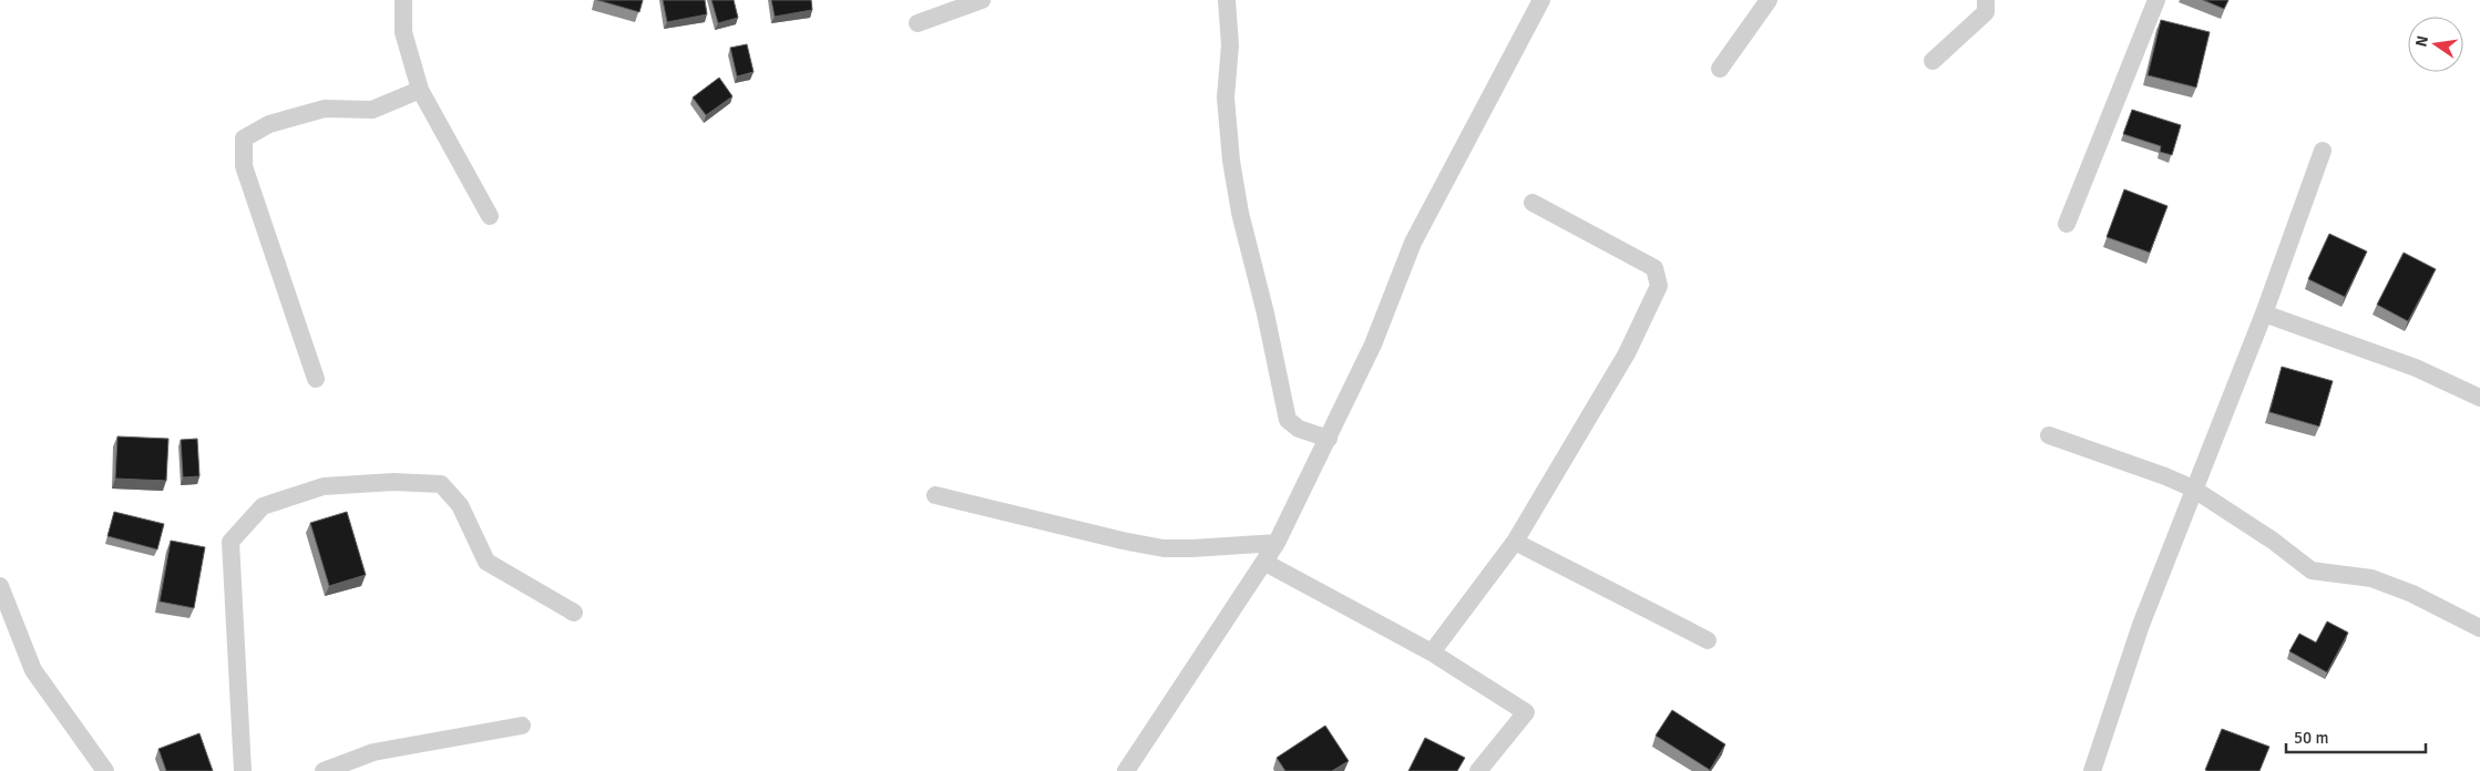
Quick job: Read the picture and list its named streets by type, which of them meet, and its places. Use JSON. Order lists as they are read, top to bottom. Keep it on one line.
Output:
{"scale_bar":"50 m","north":"left"}
